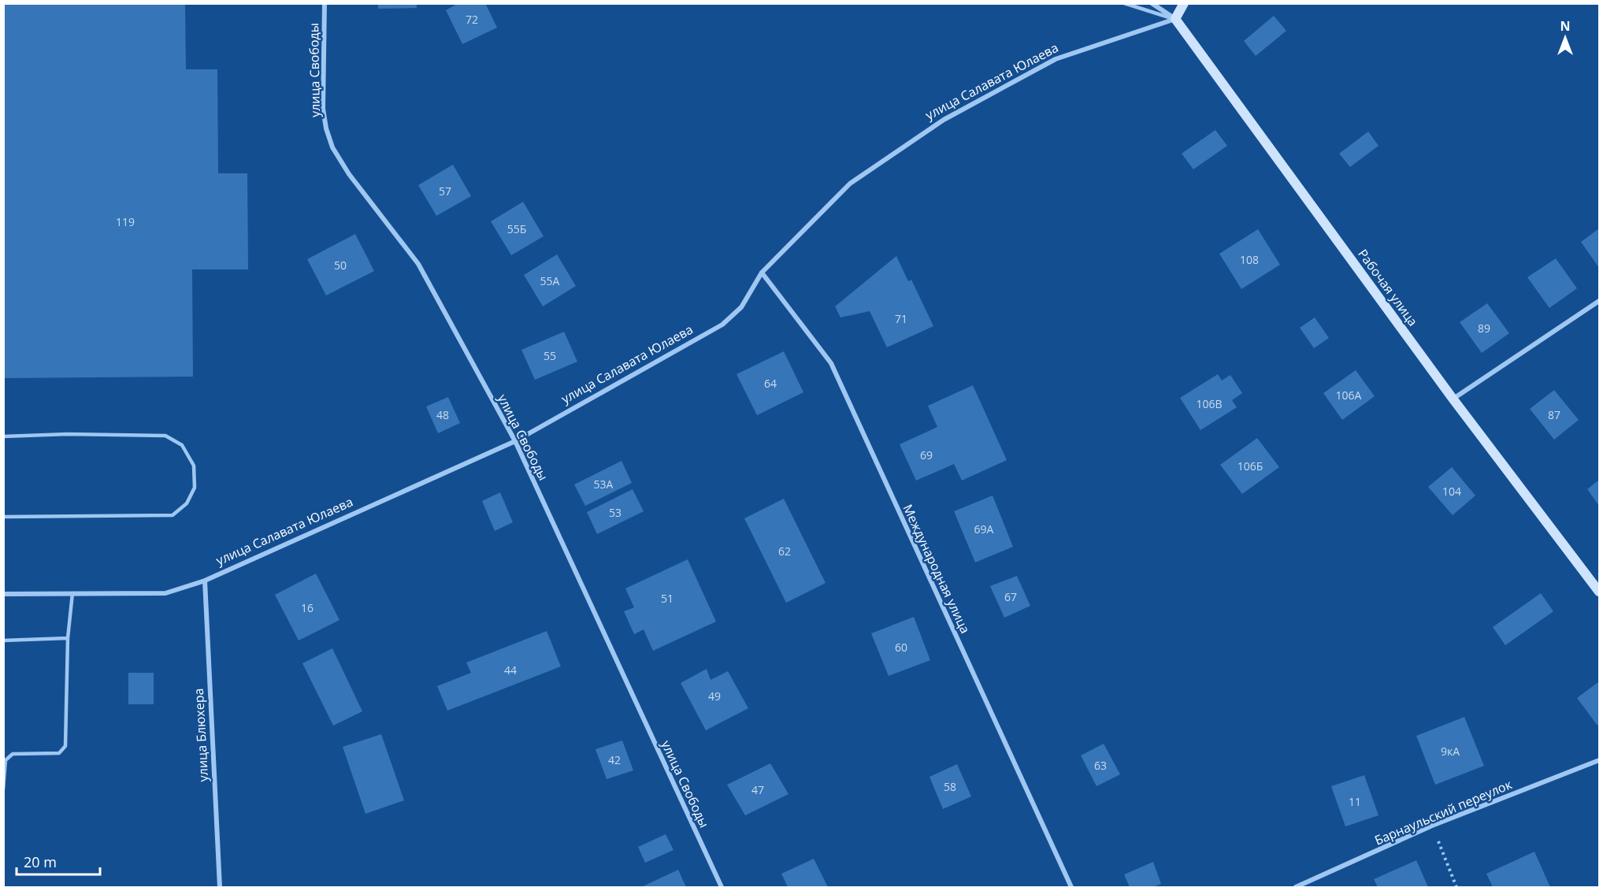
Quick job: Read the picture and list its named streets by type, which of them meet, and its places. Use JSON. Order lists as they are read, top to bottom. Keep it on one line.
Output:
{"streets":{"street":["улица Свободы","улица Салавата Юлаева","Рабочая улица","Международная улица","улица Блюхера","Барнаульский переулок"]},"crossings":[["улица Свободы","улица Салавата Юлаева"],["улица Салавата Юлаева","Рабочая улица"],["улица Салавата Юлаева","Международная улица"],["улица Салавата Юлаева","улица Блюхера"]],"house_numbers":["72","57","119","55Б","108","50","55А","71","89","55","64","106А","106В","48","87","69","106Б","53А","104","53","69А","62","67","51","16","60","44","49","9кА","42","63","58","47","11"],"scale_bar":"20 m","north":"top"}
